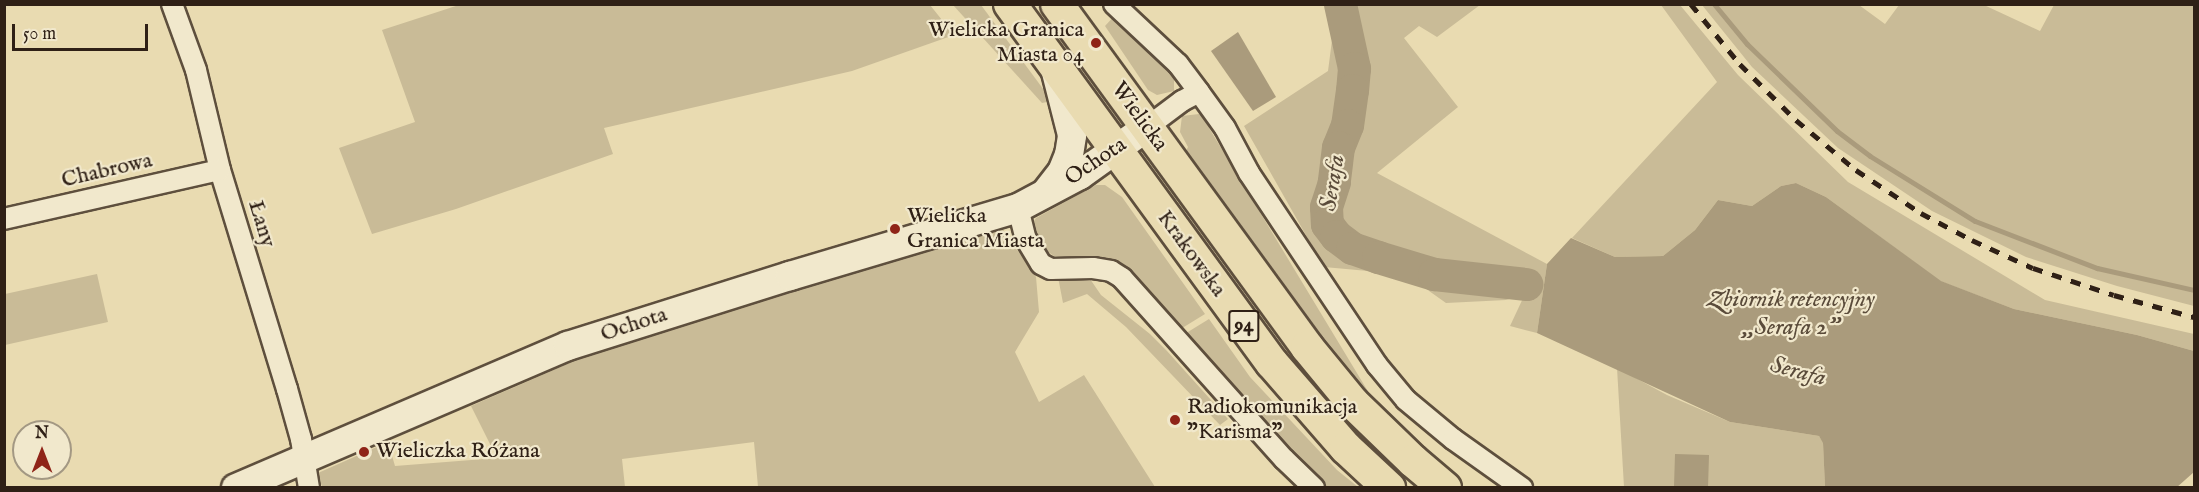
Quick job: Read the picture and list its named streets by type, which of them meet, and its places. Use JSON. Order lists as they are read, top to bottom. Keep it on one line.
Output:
{"streets":{"main road":["Wielicka","Krakowska","94"],"street":["Ochota","Chabrowa","Łany"]},"crossings":[["Wielicka","Ochota"],["Wielicka","Krakowska"],["Ochota","Łany"],["Ochota","Krakowska"],["Ochota","94"],["Chabrowa","Łany"],["Krakowska","94"]],"water":["Serafa","Zbiornik retencyjny ,,Serafa 2\""],"places":["Wielicka Granica Miasta 04","Wielicka Granica Miasta","Radiokomunikacja \"Karisma\"","Wieliczka Różana"],"scale_bar":"50 m","north":"top"}
